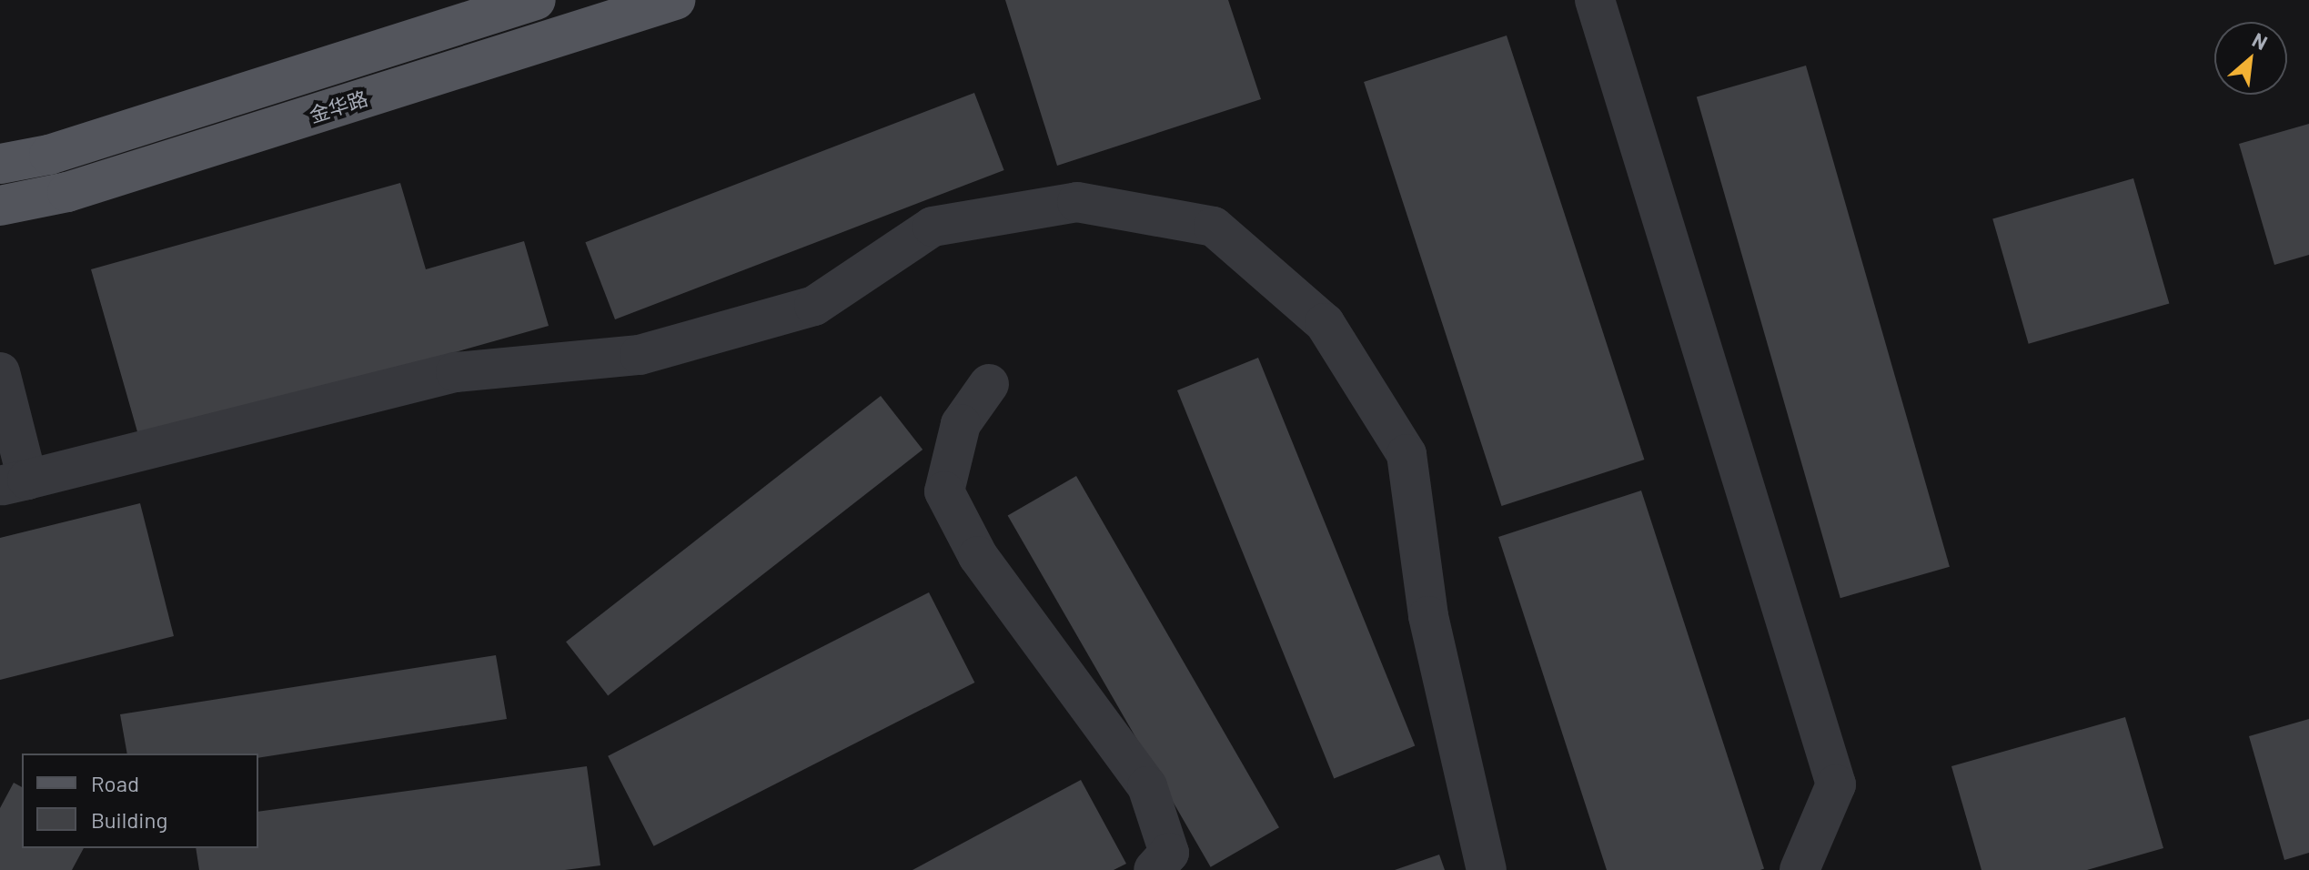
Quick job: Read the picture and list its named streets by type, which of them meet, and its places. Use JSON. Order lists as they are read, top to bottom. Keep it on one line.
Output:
{"streets":{"main road":["金华路"]},"legend":["Road","Building"],"north":"top right"}
